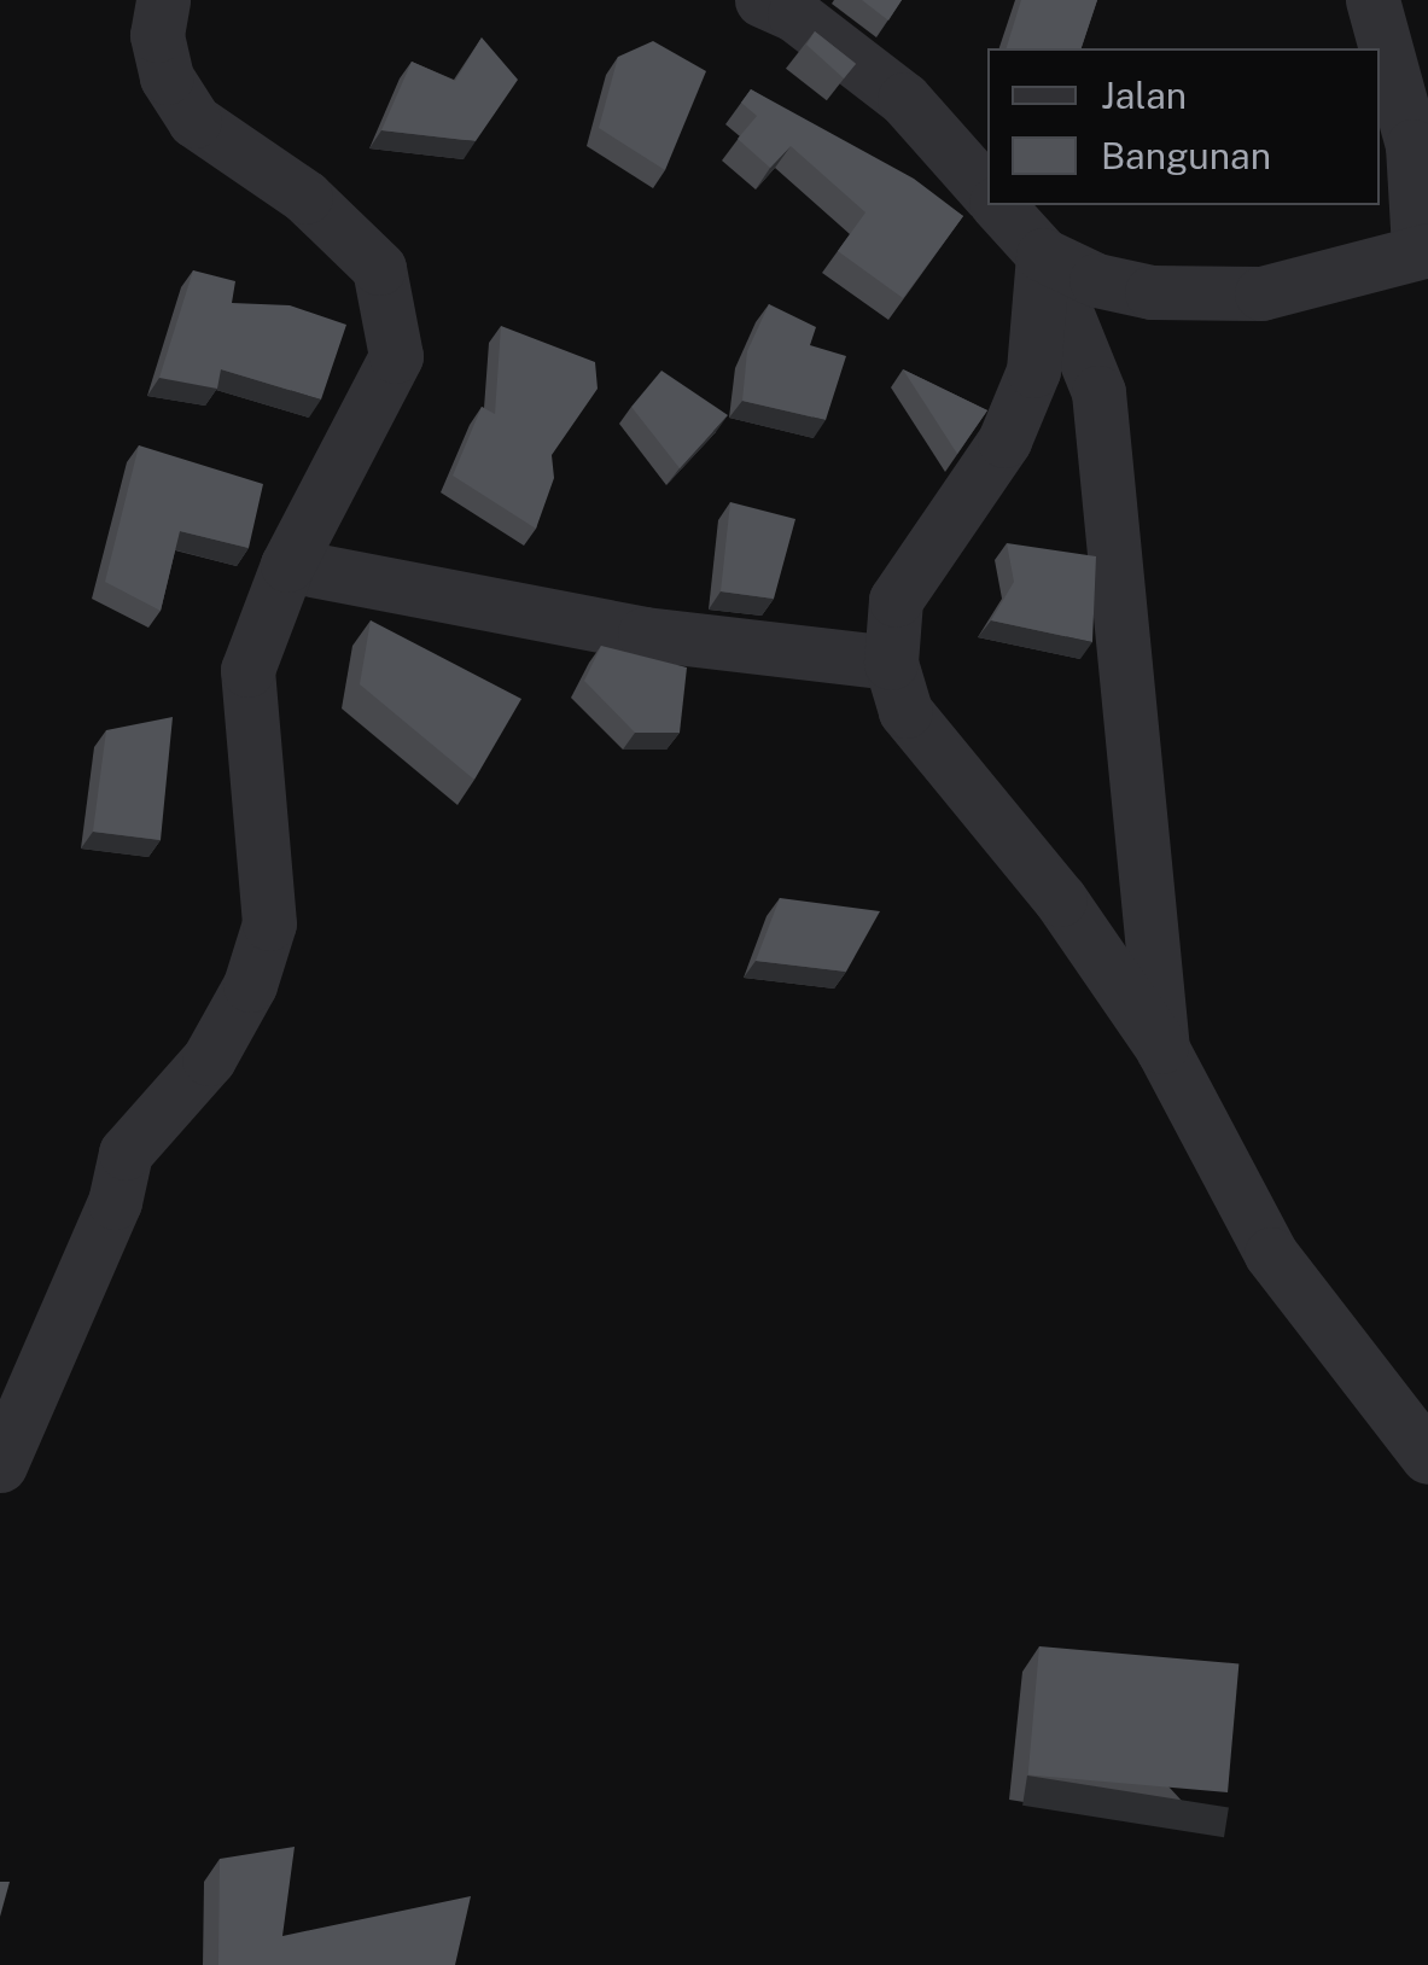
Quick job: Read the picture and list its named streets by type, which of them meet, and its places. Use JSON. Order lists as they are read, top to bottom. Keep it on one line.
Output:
{"legend":["Jalan","Bangunan"]}
